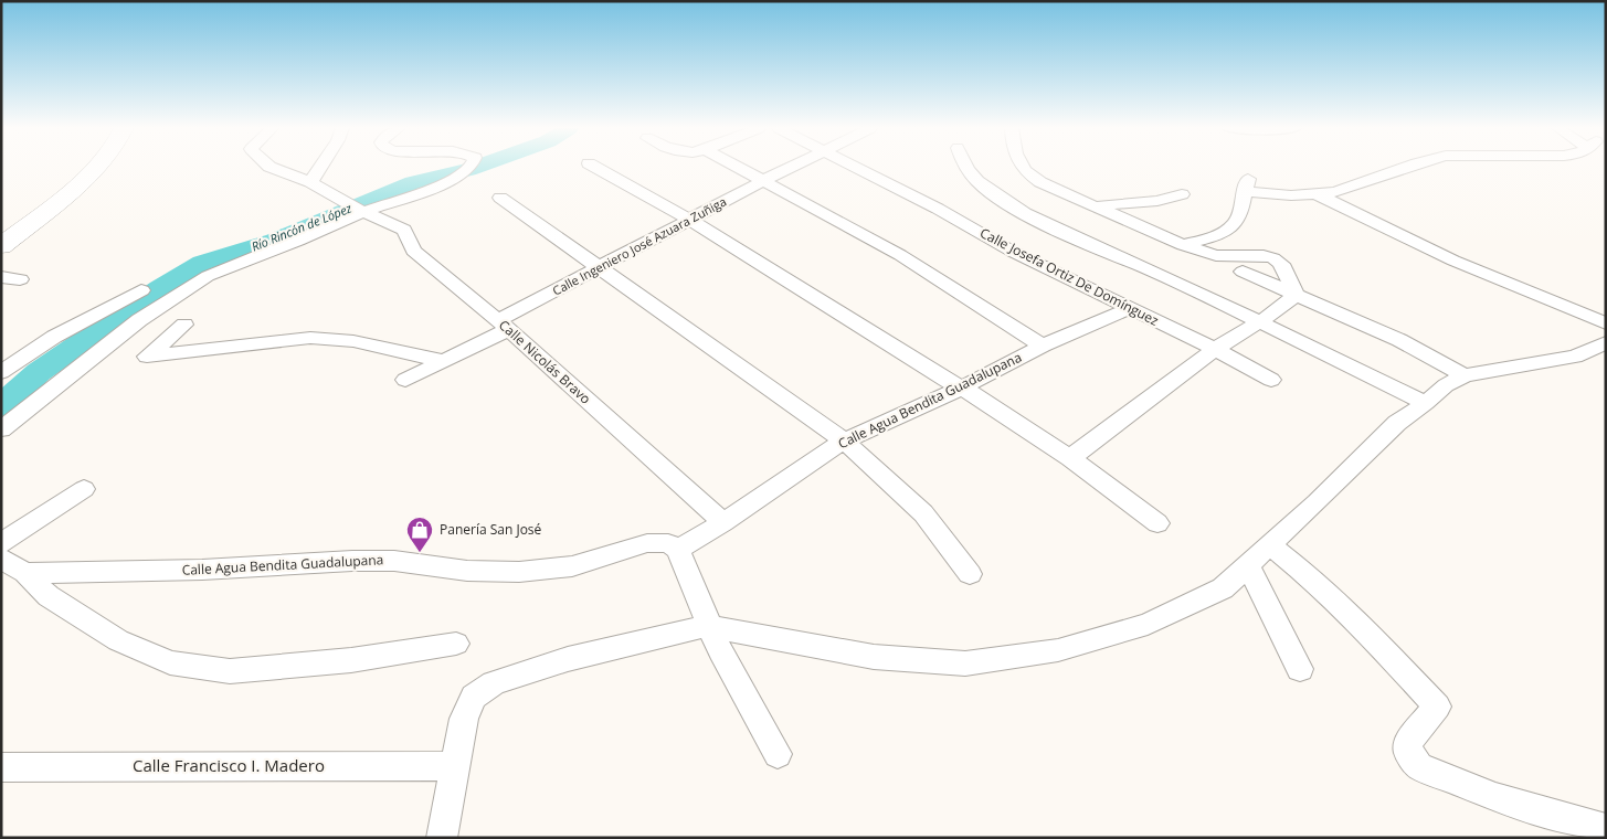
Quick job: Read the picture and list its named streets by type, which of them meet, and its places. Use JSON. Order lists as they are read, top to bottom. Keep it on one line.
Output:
{"streets":{"street":["Calle Ingeniero José Azuara Zuñiga","Calle Josefa Ortiz De Domínguez","Calle Nicolás Bravo","Calle Agua Bendita Guadalupana","Calle Francisco I. Madero"]},"crossings":[["Calle Ingeniero José Azuara Zuñiga","Calle Nicolás Bravo"],["Calle Josefa Ortiz De Domínguez","Calle Agua Bendita Guadalupana"],["Calle Nicolás Bravo","Calle Agua Bendita Guadalupana"]],"water":["Río Rincón de López"],"places":{"shop":["Panería San José"]}}
